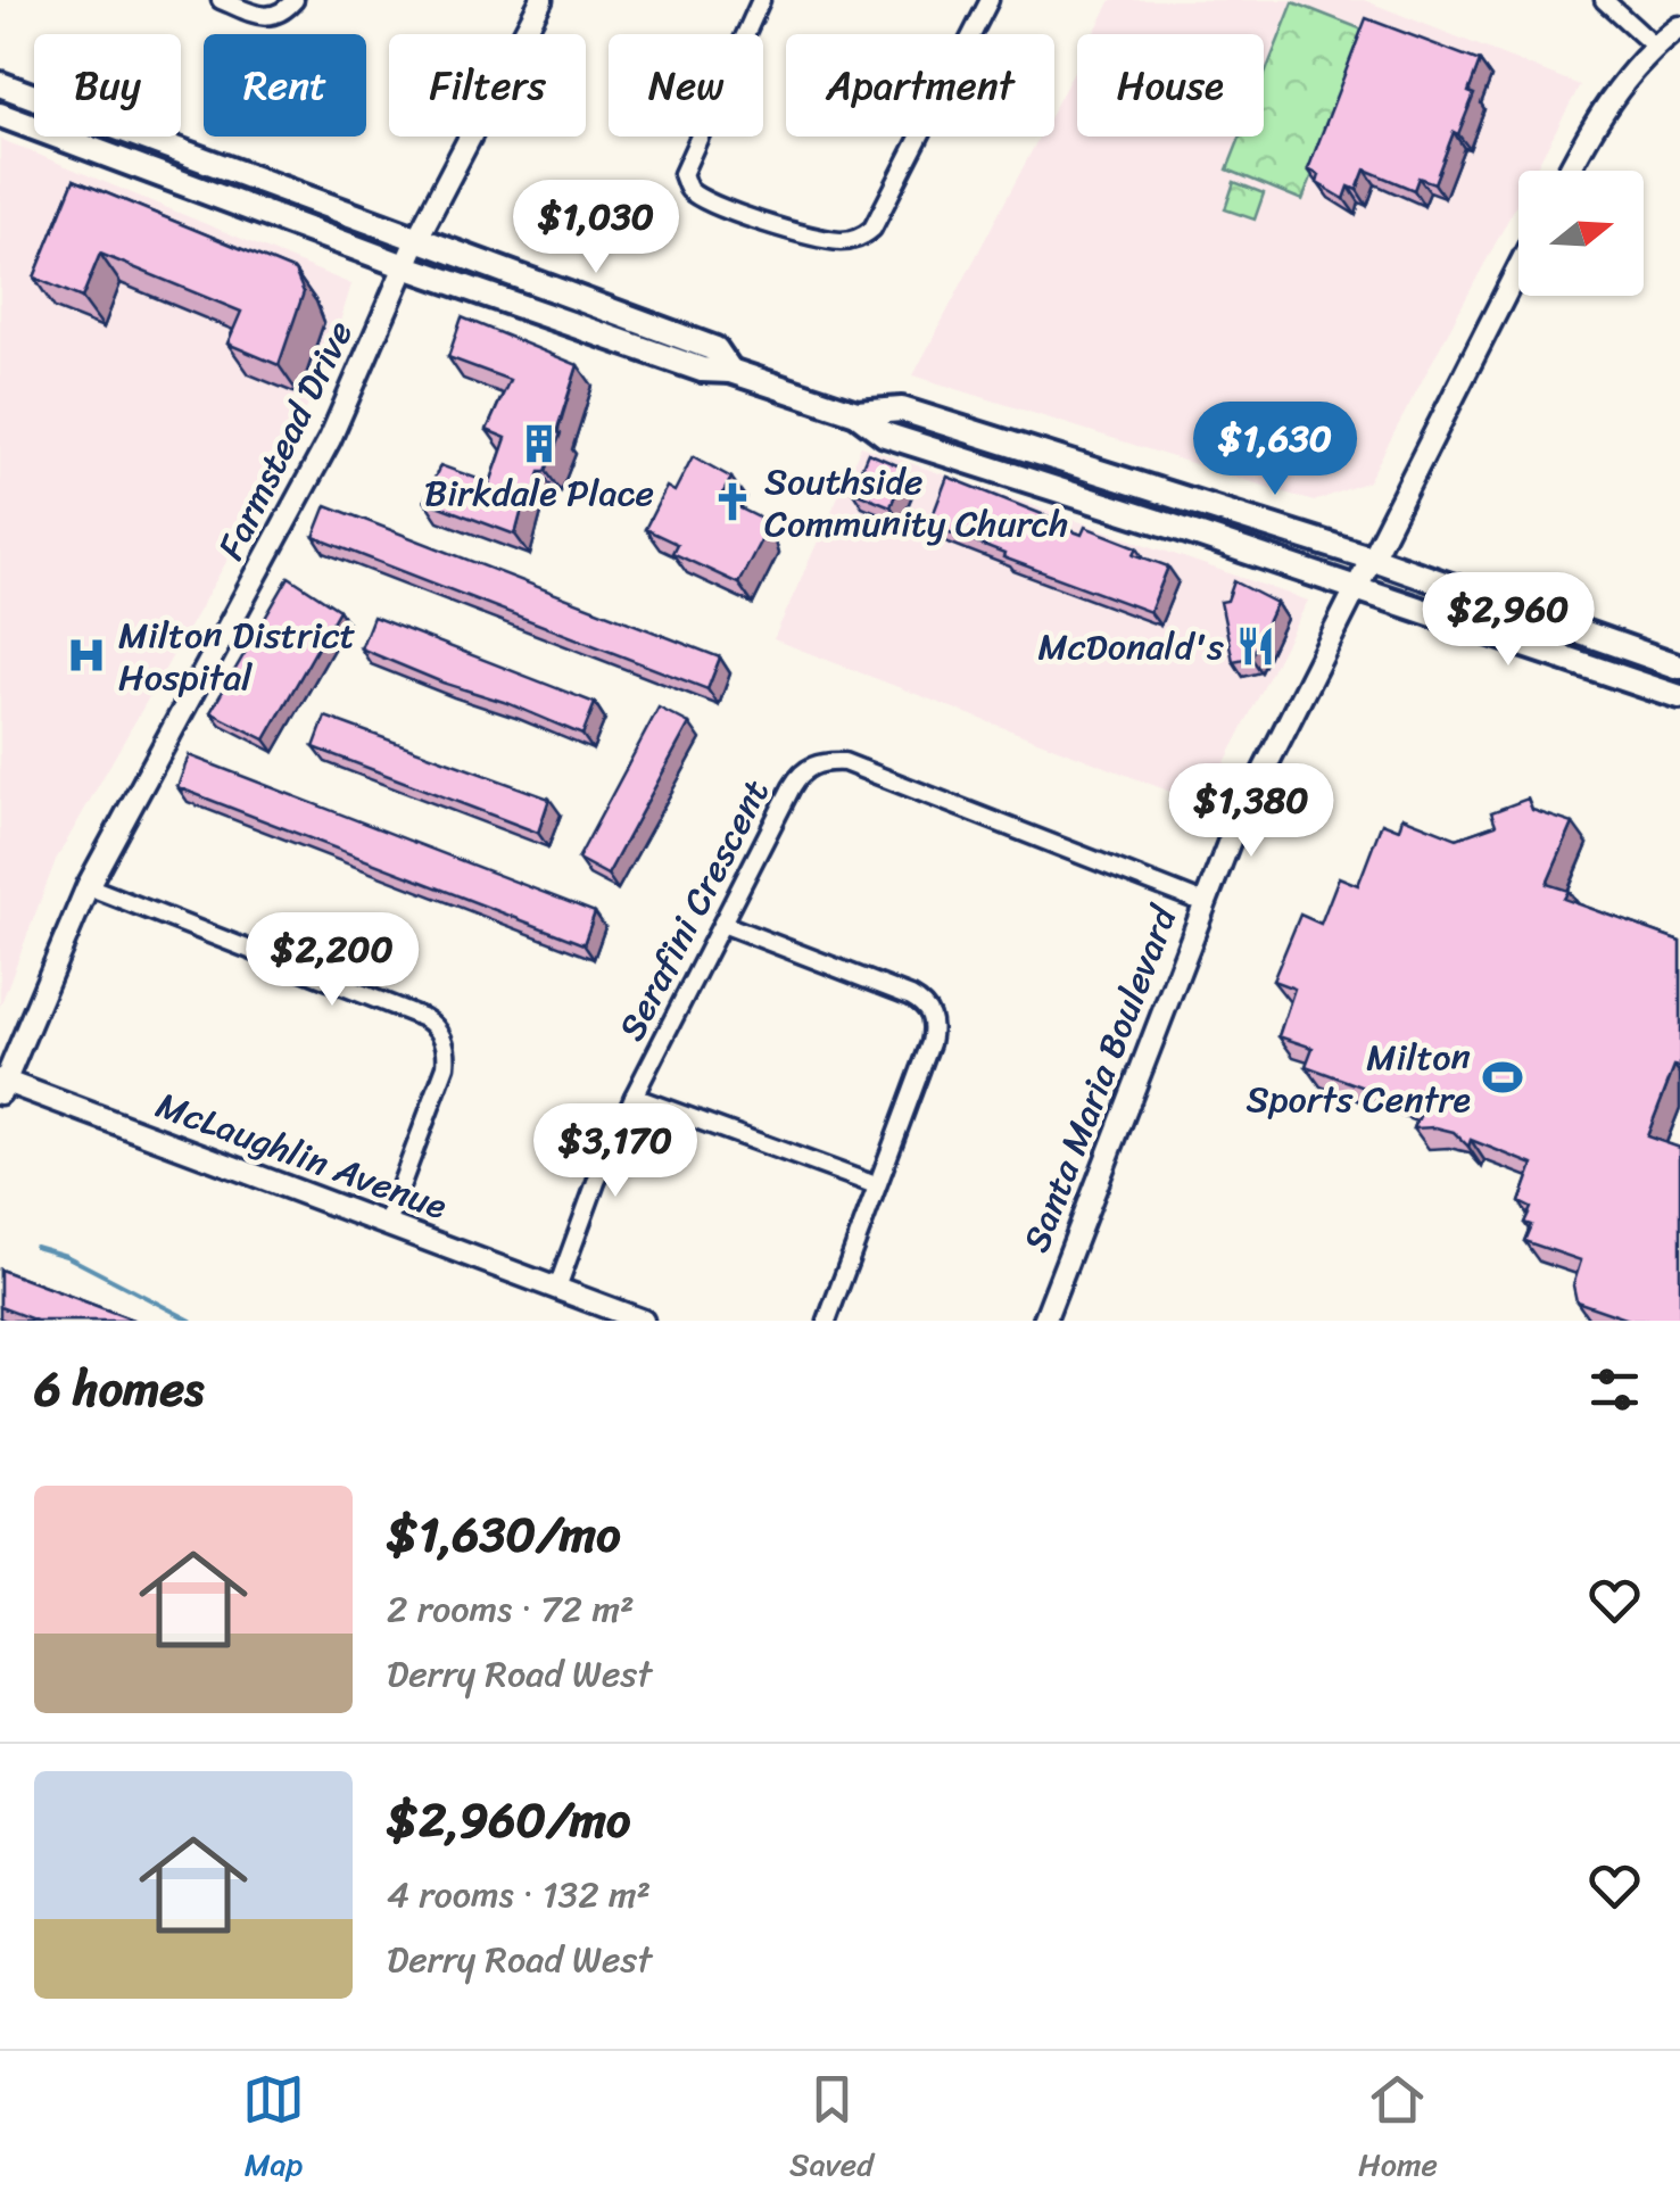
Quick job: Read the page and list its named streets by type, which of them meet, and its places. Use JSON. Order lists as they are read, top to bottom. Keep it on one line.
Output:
{"streets":{"street":["Farmstead Drive","Serafini Crescent","Santa Maria Boulevard","McLaughlin Avenue"]},"crossings":[["Farmstead Drive","McLaughlin Avenue"],["Serafini Crescent","Santa Maria Boulevard"],["Serafini Crescent","McLaughlin Avenue"]],"places":{"building":["Birkdale Place"],"church":["Southside Community Church"],"restaurant":["McDonald's"],"hospital":["Milton District Hospital"],"sports":["Milton Sports Centre"]},"north":"right","page":{"chip":["Buy","Rent","Filters","New","Apartment","House"],"price":["$1,030","$1,630","$2,960","$1,380","$2,200","$3,170"],"heading":"6 homes","list":[{"name":"$1,630/mo","note":"2 rooms · 72 m² · Derry Road West"},{"name":"$2,960/mo","note":"4 rooms · 132 m² · Derry Road West"}],"tabs":["Map","Saved","Home"]}}
